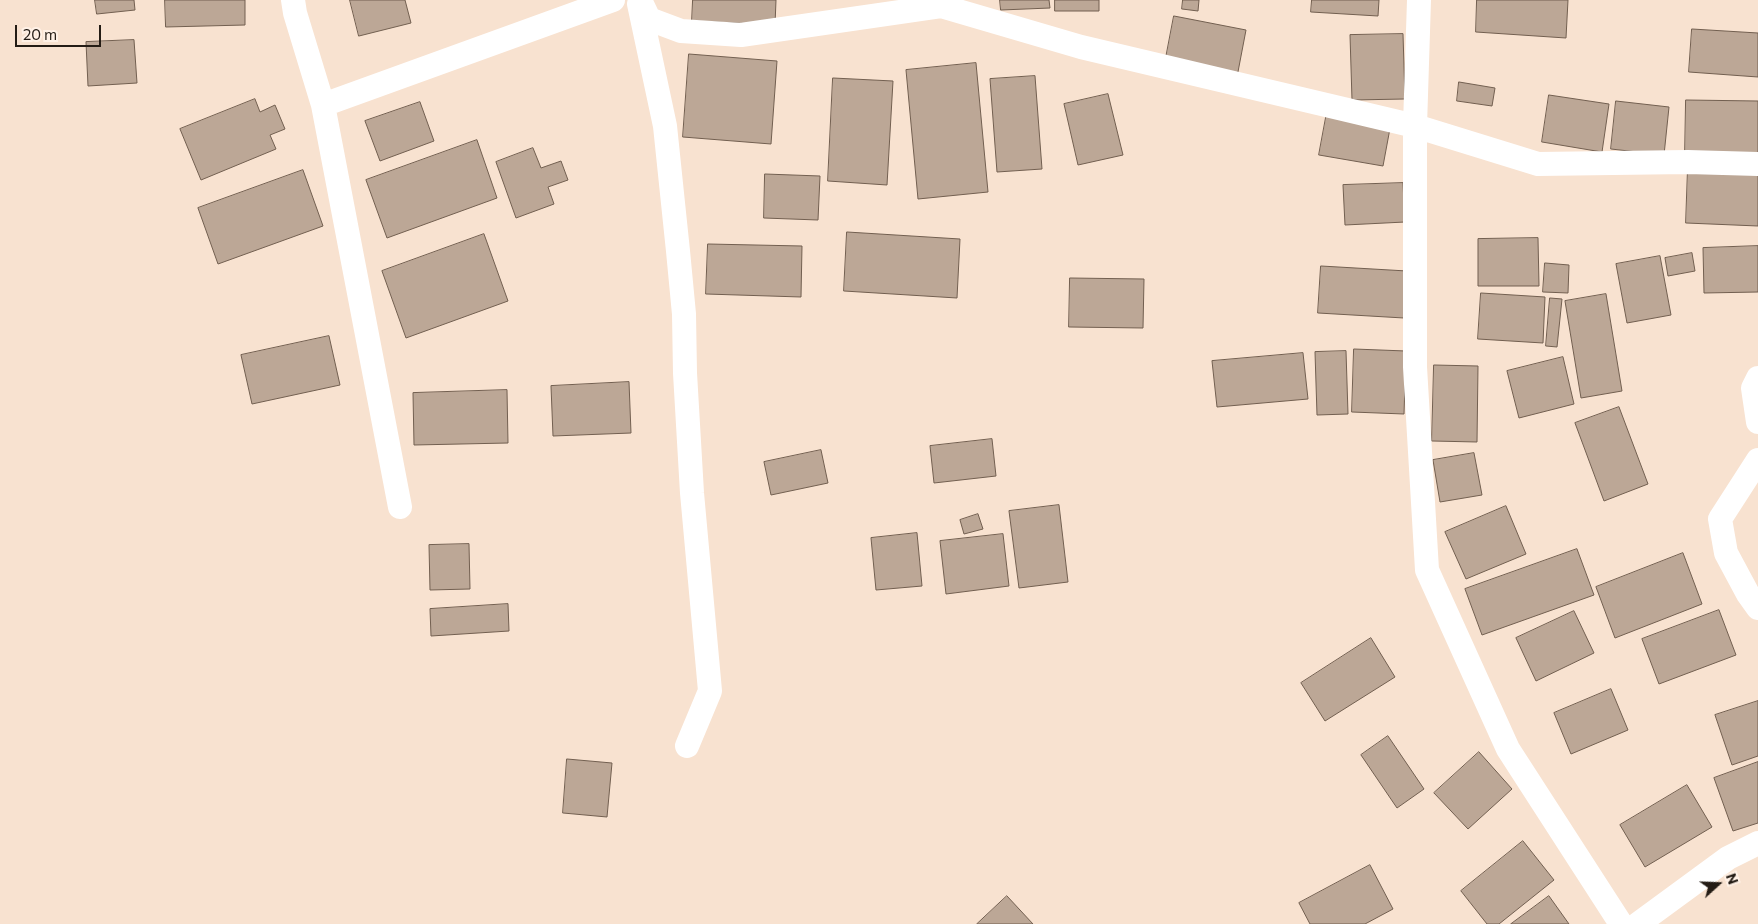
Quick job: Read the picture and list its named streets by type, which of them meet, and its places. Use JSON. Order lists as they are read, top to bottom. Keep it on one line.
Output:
{"scale_bar":"20 m","north":"right"}
